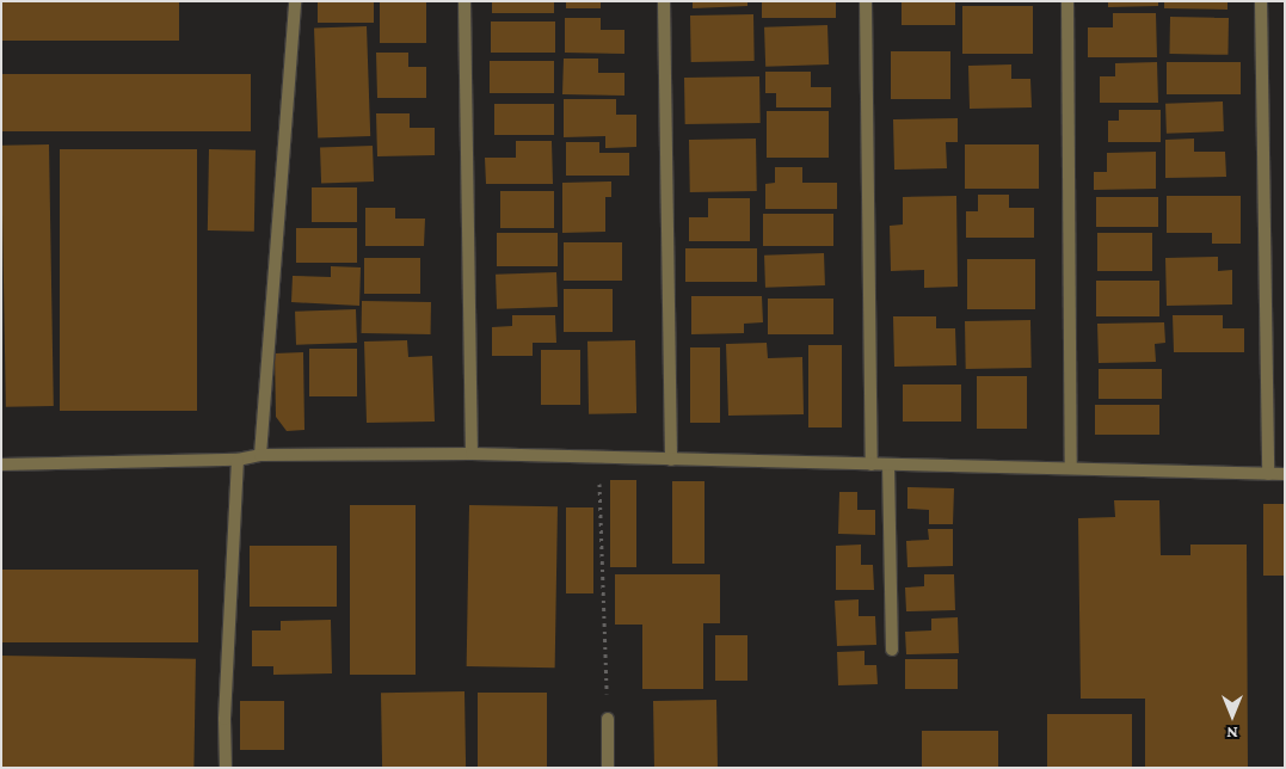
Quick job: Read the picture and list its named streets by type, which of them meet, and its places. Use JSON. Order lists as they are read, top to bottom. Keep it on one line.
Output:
{"north":"bottom"}
